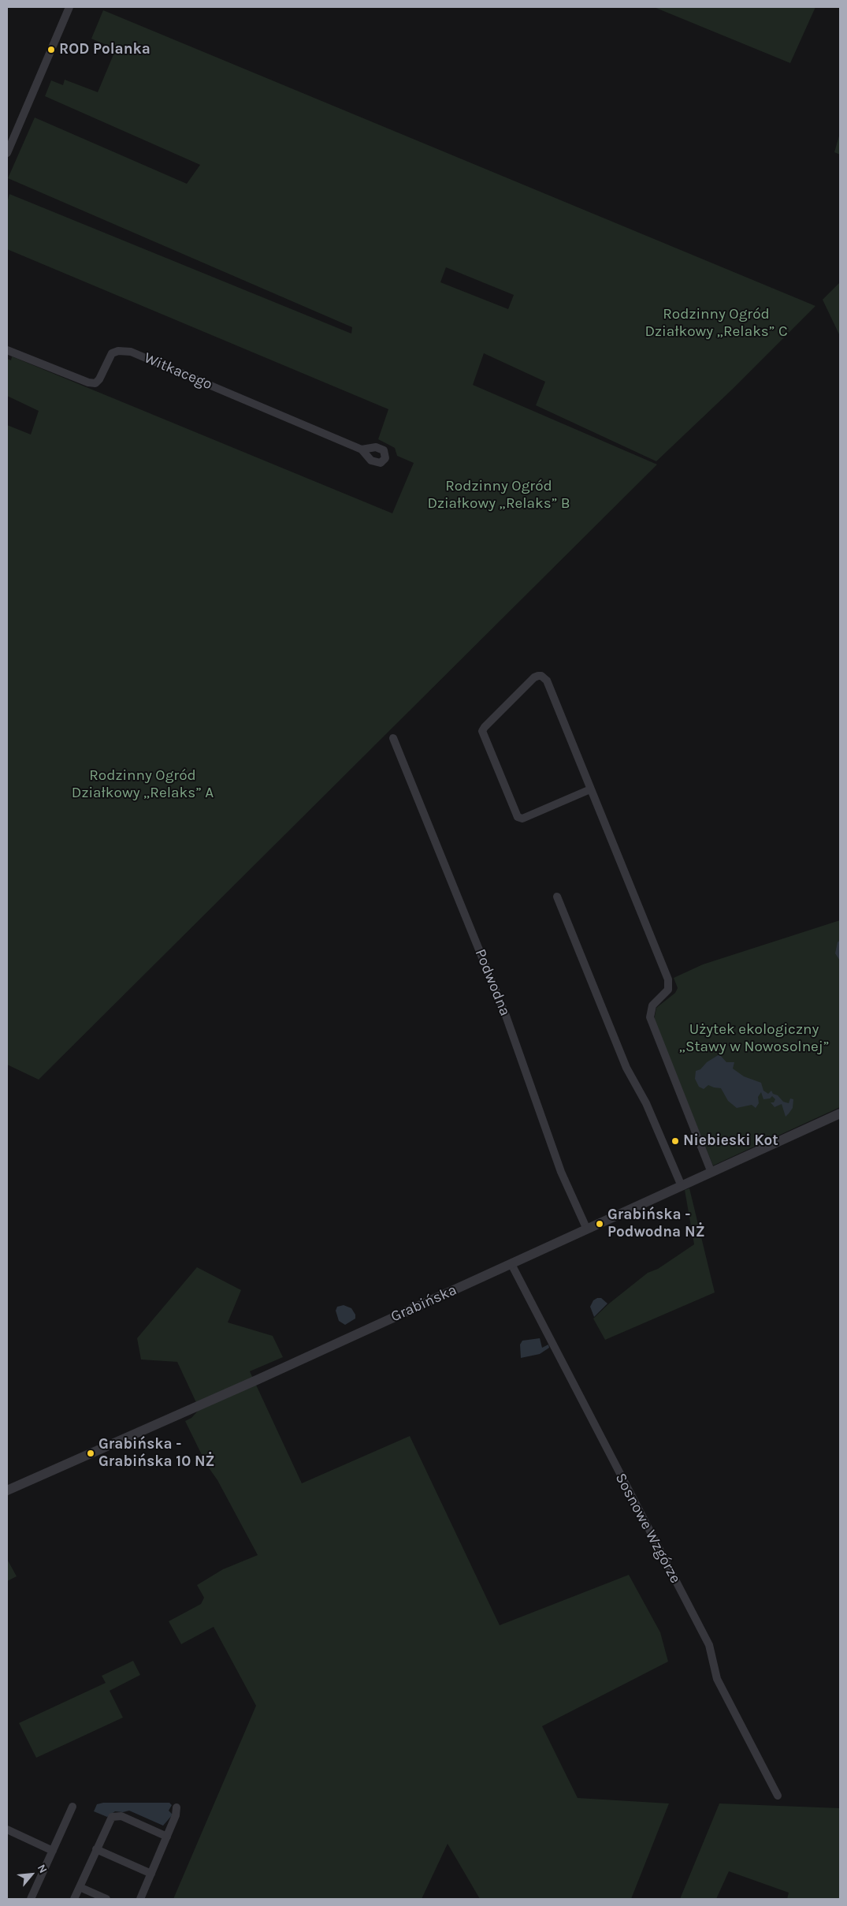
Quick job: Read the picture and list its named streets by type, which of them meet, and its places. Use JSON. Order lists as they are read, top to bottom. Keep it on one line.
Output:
{"streets":{"street":["Witkacego","Podwodna","Grabińska","Sosnowe Wzgórze"]},"crossings":[["Podwodna","Grabińska"],["Grabińska","Sosnowe Wzgórze"]],"parks":["Rodzinny Ogród Działkowy „Relaks” C","Rodzinny Ogród Działkowy „Relaks” B","Rodzinny Ogród Działkowy „Relaks” A","Użytek ekologiczny „Stawy w Nowosolnej”"],"places":["ROD Polanka","Niebieski Kot","Grabińska - Podwodna NŻ","Grabińska - Grabińska 10 NŻ"],"north":"top right"}
